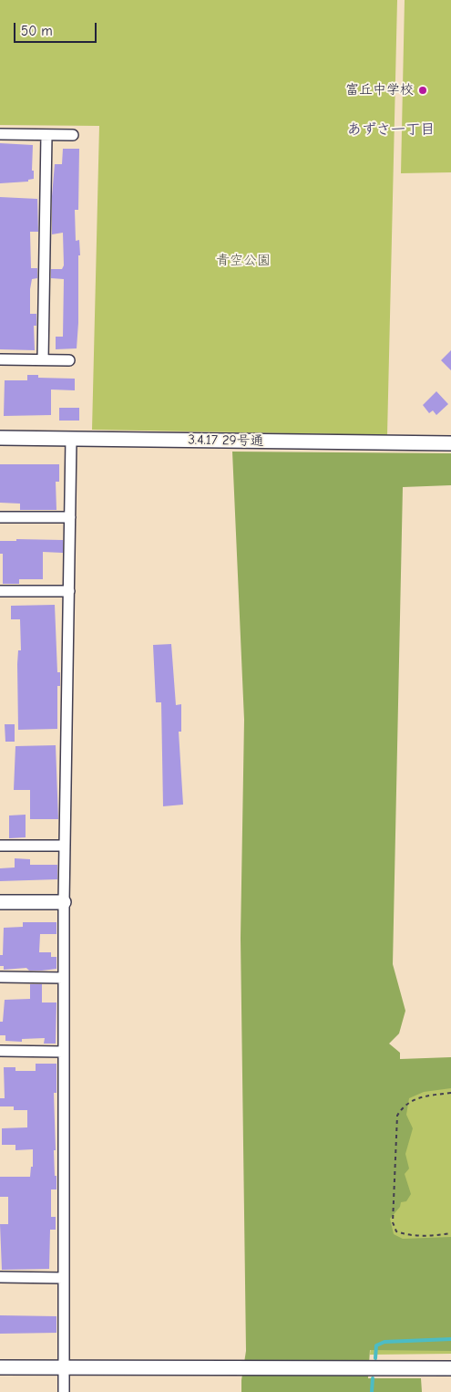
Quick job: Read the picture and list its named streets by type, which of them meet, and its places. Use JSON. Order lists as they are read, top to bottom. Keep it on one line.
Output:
{"streets":{"street":["3.4.17 29号通"]},"districts":["あずさ一丁目"],"parks":["青空公園"],"places":["富丘中学校"],"scale_bar":"50 m"}
